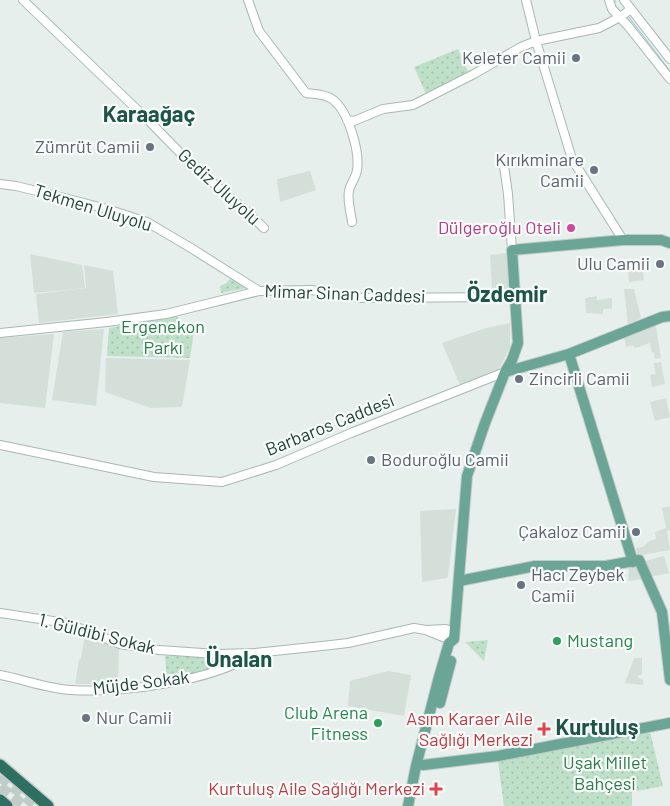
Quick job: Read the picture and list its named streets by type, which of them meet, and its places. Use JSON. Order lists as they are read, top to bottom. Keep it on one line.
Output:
{"streets":{"main road":["Barbaros Caddesi"],"street":["Gediz Uluyolu","Tekmen Uluyolu","Mimar Sinan Caddesi","1. Güldibi Sokak","Müjde Sokak"]},"crossings":[["Tekmen Uluyolu","Mimar Sinan Caddesi"],["1. Güldibi Sokak","Müjde Sokak"]],"districts":["Karaağaç","Özdemir","Ünalan","Kurtuluş"],"parks":["Ergenekon Parkı","Uşak Millet Bahçesi"],"places":{"other":["Keleter Camii","Zümrüt Camii","Kırıkminare Camii","Dülgeroğlu Oteli","Ulu Camii","Zincirli Camii","Boduroğlu Camii","Çakaloz Camii","Hacı Zeybek Camii","Mustang","Nur Camii","Club Arena Fitness"],"health":["Asım Karaer Aile Sağlığı Merkezi","Kurtuluş Aile Sağlığı Merkezi"]}}
